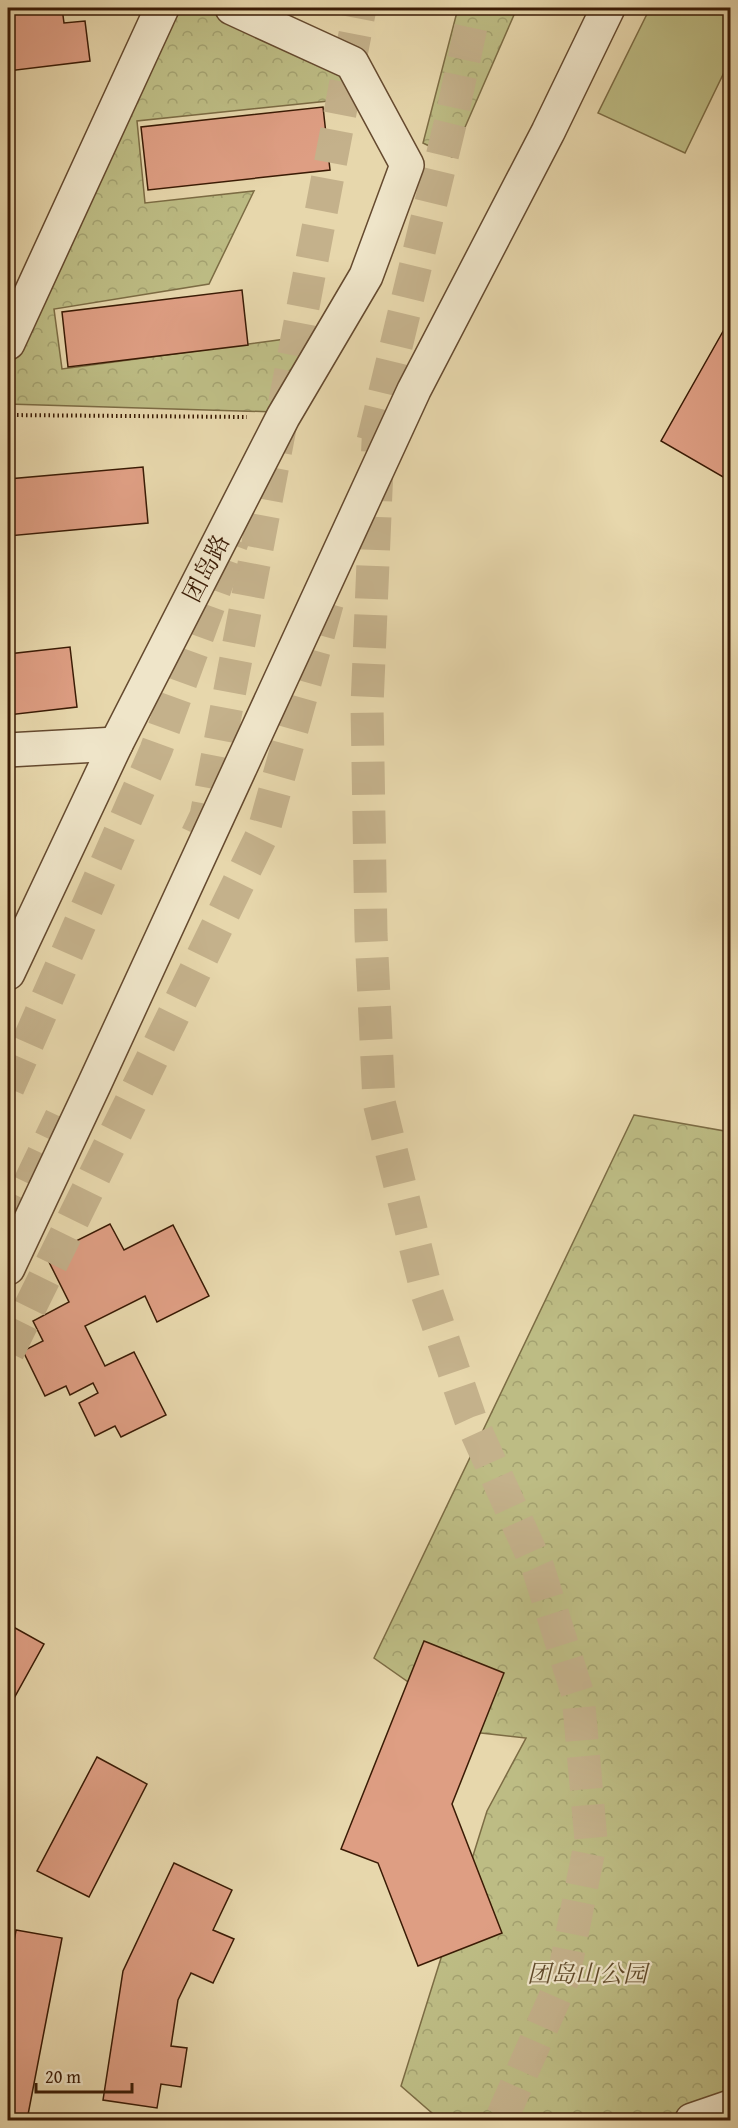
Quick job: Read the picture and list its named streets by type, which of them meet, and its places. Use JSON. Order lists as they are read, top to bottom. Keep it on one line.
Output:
{"streets":{"street":["团岛路"]},"parks":["团岛山公园"],"scale_bar":"20 m"}
